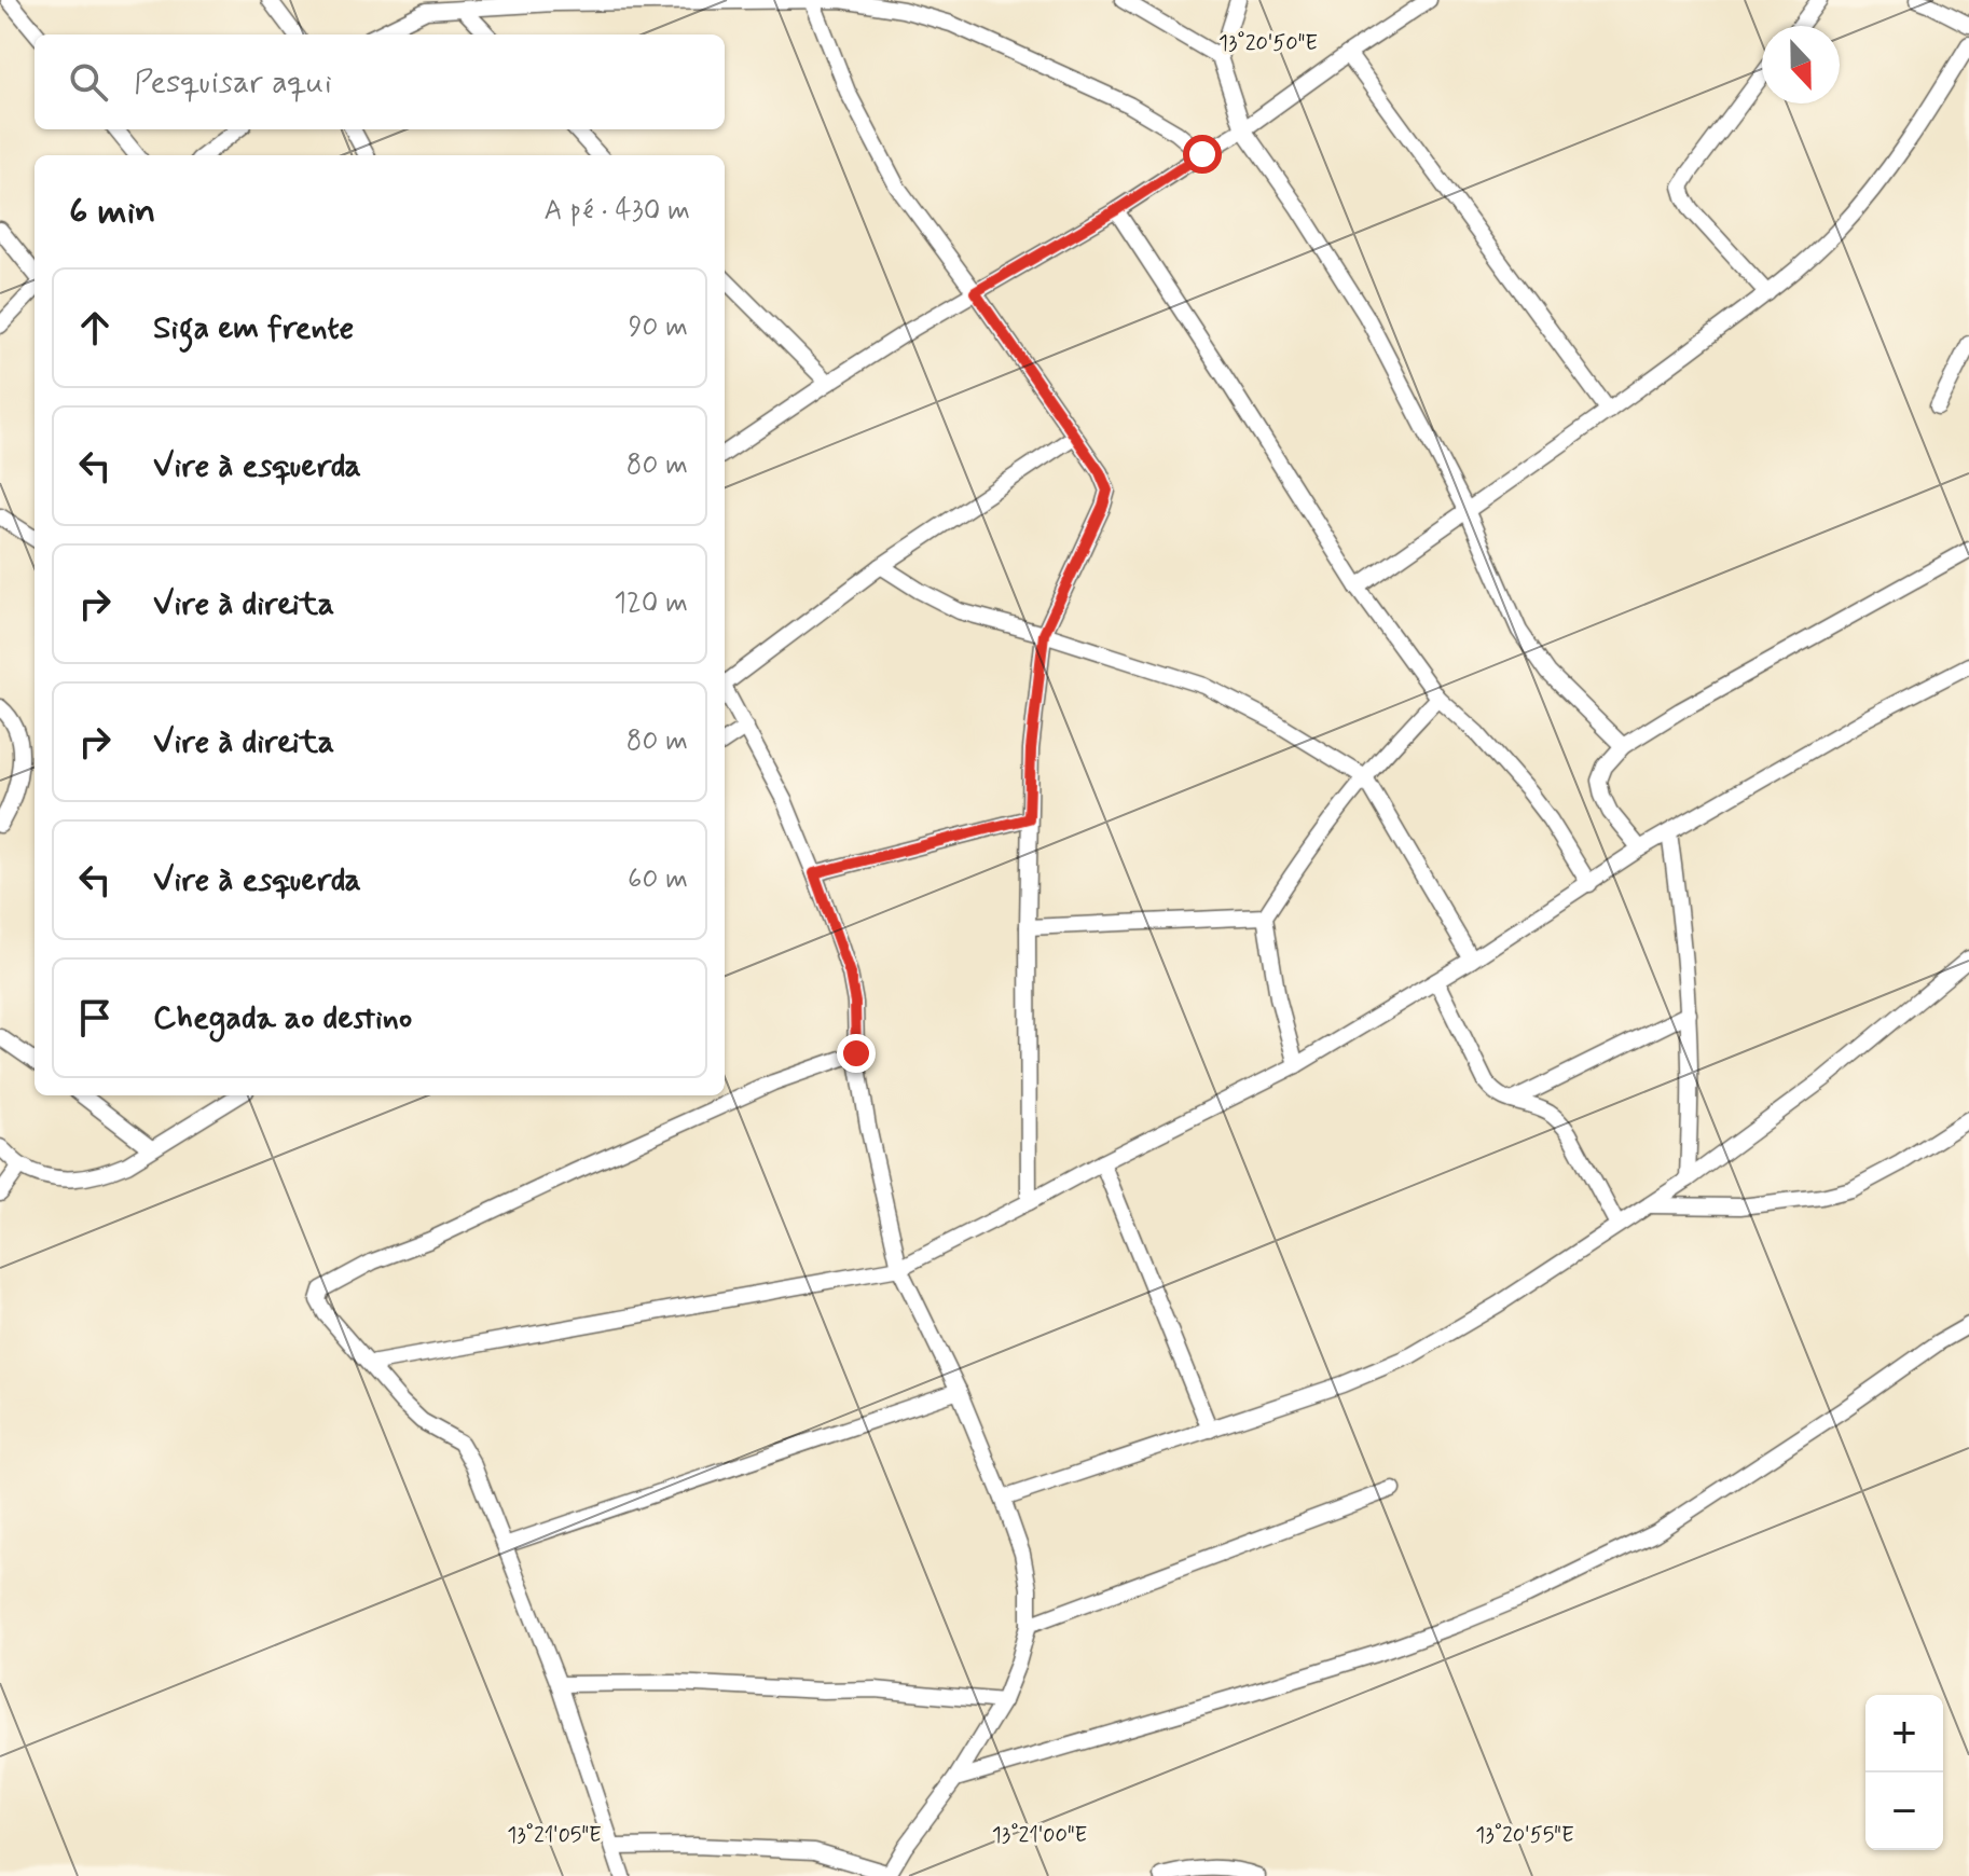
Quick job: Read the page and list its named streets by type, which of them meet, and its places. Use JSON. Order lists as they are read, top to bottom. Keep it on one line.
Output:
{"north":"bottom","page":{"search":"Pesquisar aqui","heading":["6 min","A pé · 430 m"],"list":[["Siga em frente","90 m"],["Vire à esquerda","80 m"],["Vire à direita","120 m"],["Vire à direita","80 m"],["Vire à esquerda","60 m"],"Chegada ao destino"],"map_buttons":["+","−"]},"coordinates":["13°20'50\"E","13°21'05\"E","13°21'00\"E","13°20'55\"E"]}
